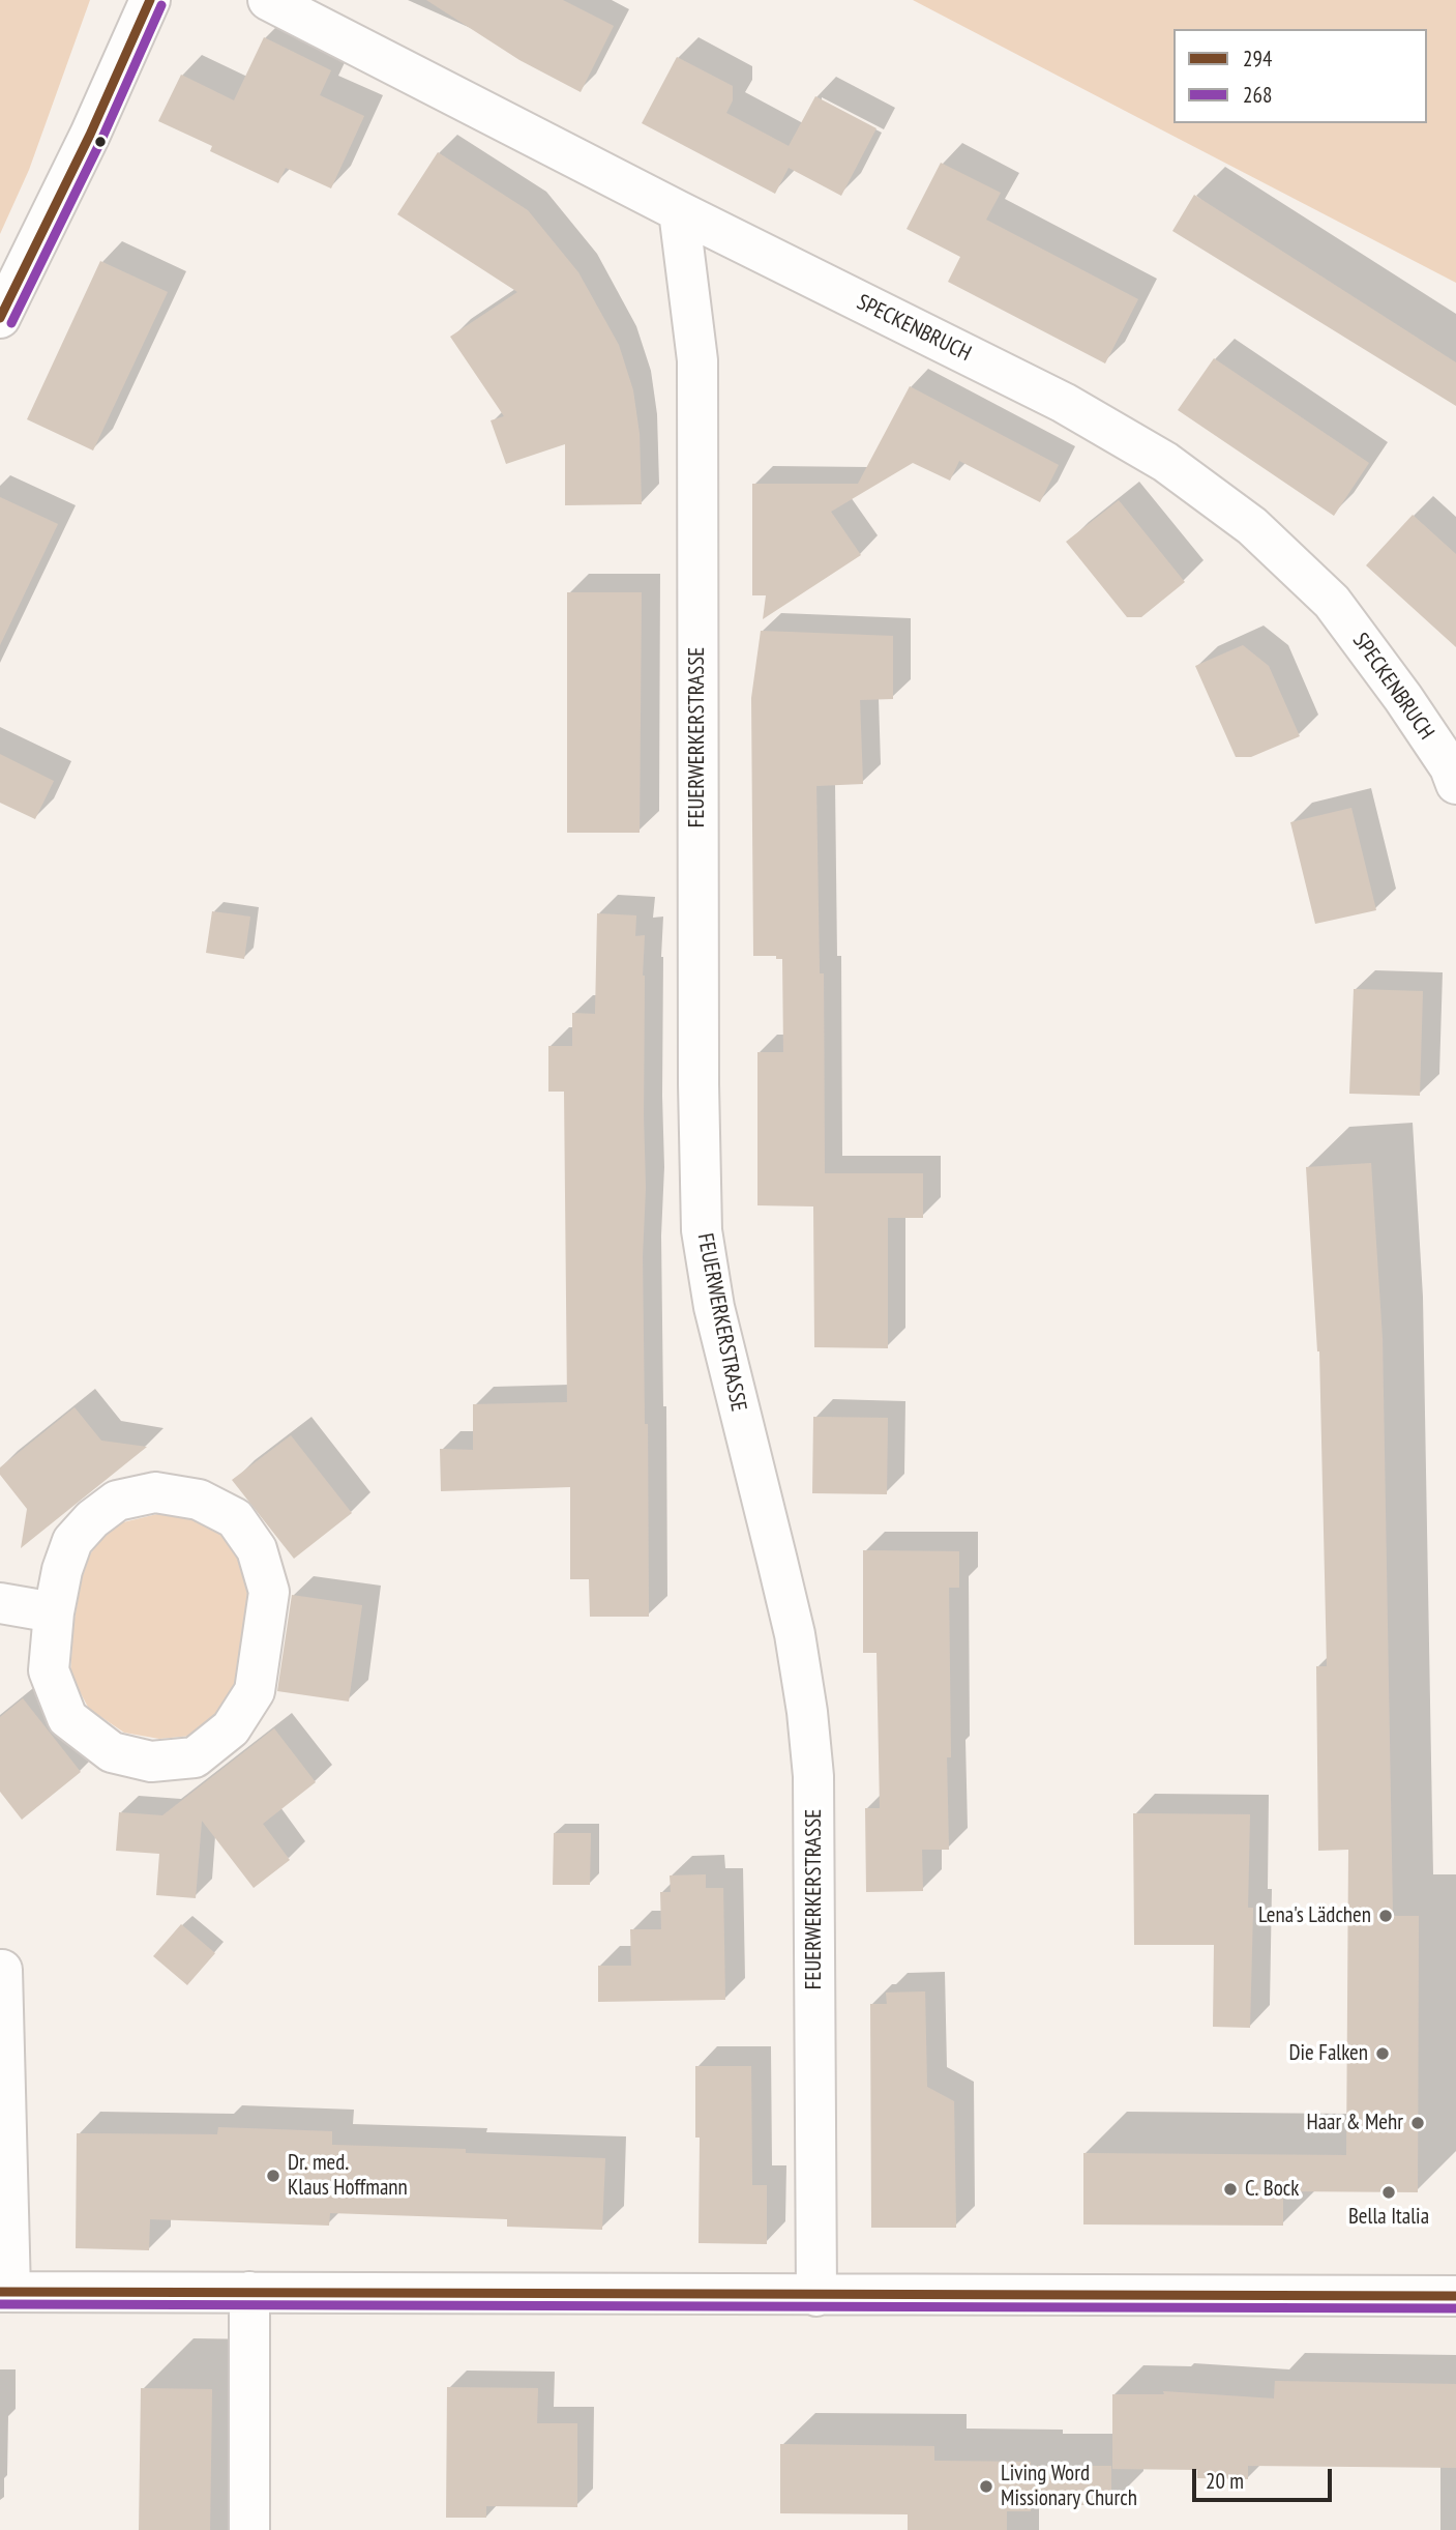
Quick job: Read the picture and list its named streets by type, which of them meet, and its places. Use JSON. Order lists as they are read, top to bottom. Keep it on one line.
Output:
{"streets":{"street":["SPECKENBRUCH","FEUERWERKERSTRASSE"]},"crossings":[["SPECKENBRUCH","FEUERWERKERSTRASSE"]],"places":["Lena's Lädchen","Die Falken","Haar & Mehr","Dr. med. Klaus Hoffmann","C. Bock","Bella Italia","Living Word Missionary Church"],"lines":["transit line 294","transit line 268"],"legend":["294","268"],"scale_bar":"20 m"}
